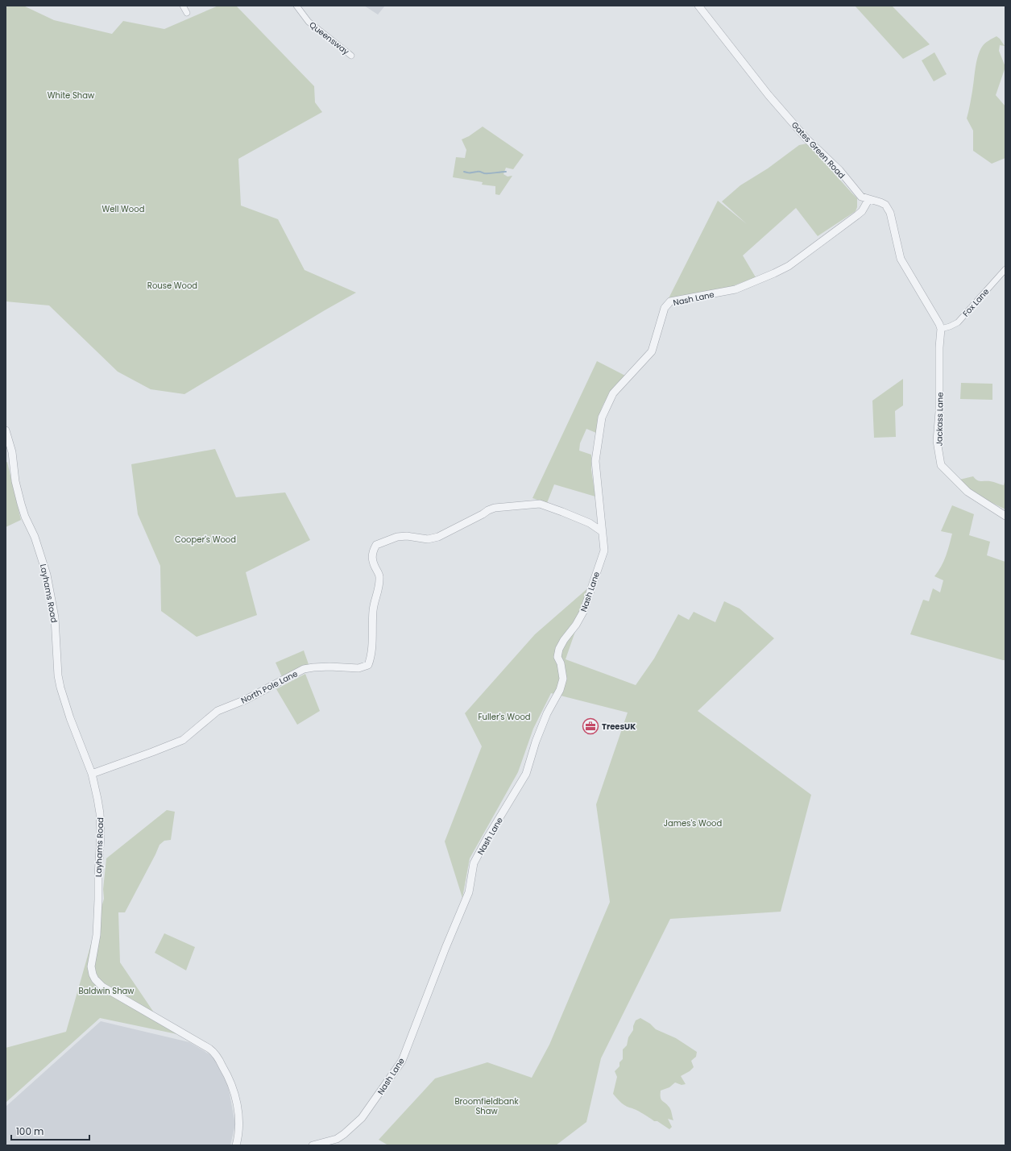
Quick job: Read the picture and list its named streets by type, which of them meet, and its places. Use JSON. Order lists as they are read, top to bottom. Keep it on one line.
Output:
{"streets":{"street":["Queensway","Gates Green Road","Nash Lane","Fox Lane","Jackass Lane","Layhams Road","North Pole Lane"]},"crossings":[["Gates Green Road","Nash Lane"],["Gates Green Road","Fox Lane"],["Gates Green Road","Jackass Lane"],["Nash Lane","North Pole Lane"],["Fox Lane","Jackass Lane"],["Layhams Road","North Pole Lane"]],"parks":["White Shaw","Well Wood","Rouse Wood","Cooper's Wood","Fuller's Wood","James's Wood","Baldwin Shaw","Broomfieldbank Shaw"],"places":{"office":["TreesUK"]},"scale_bar":"100 m"}
